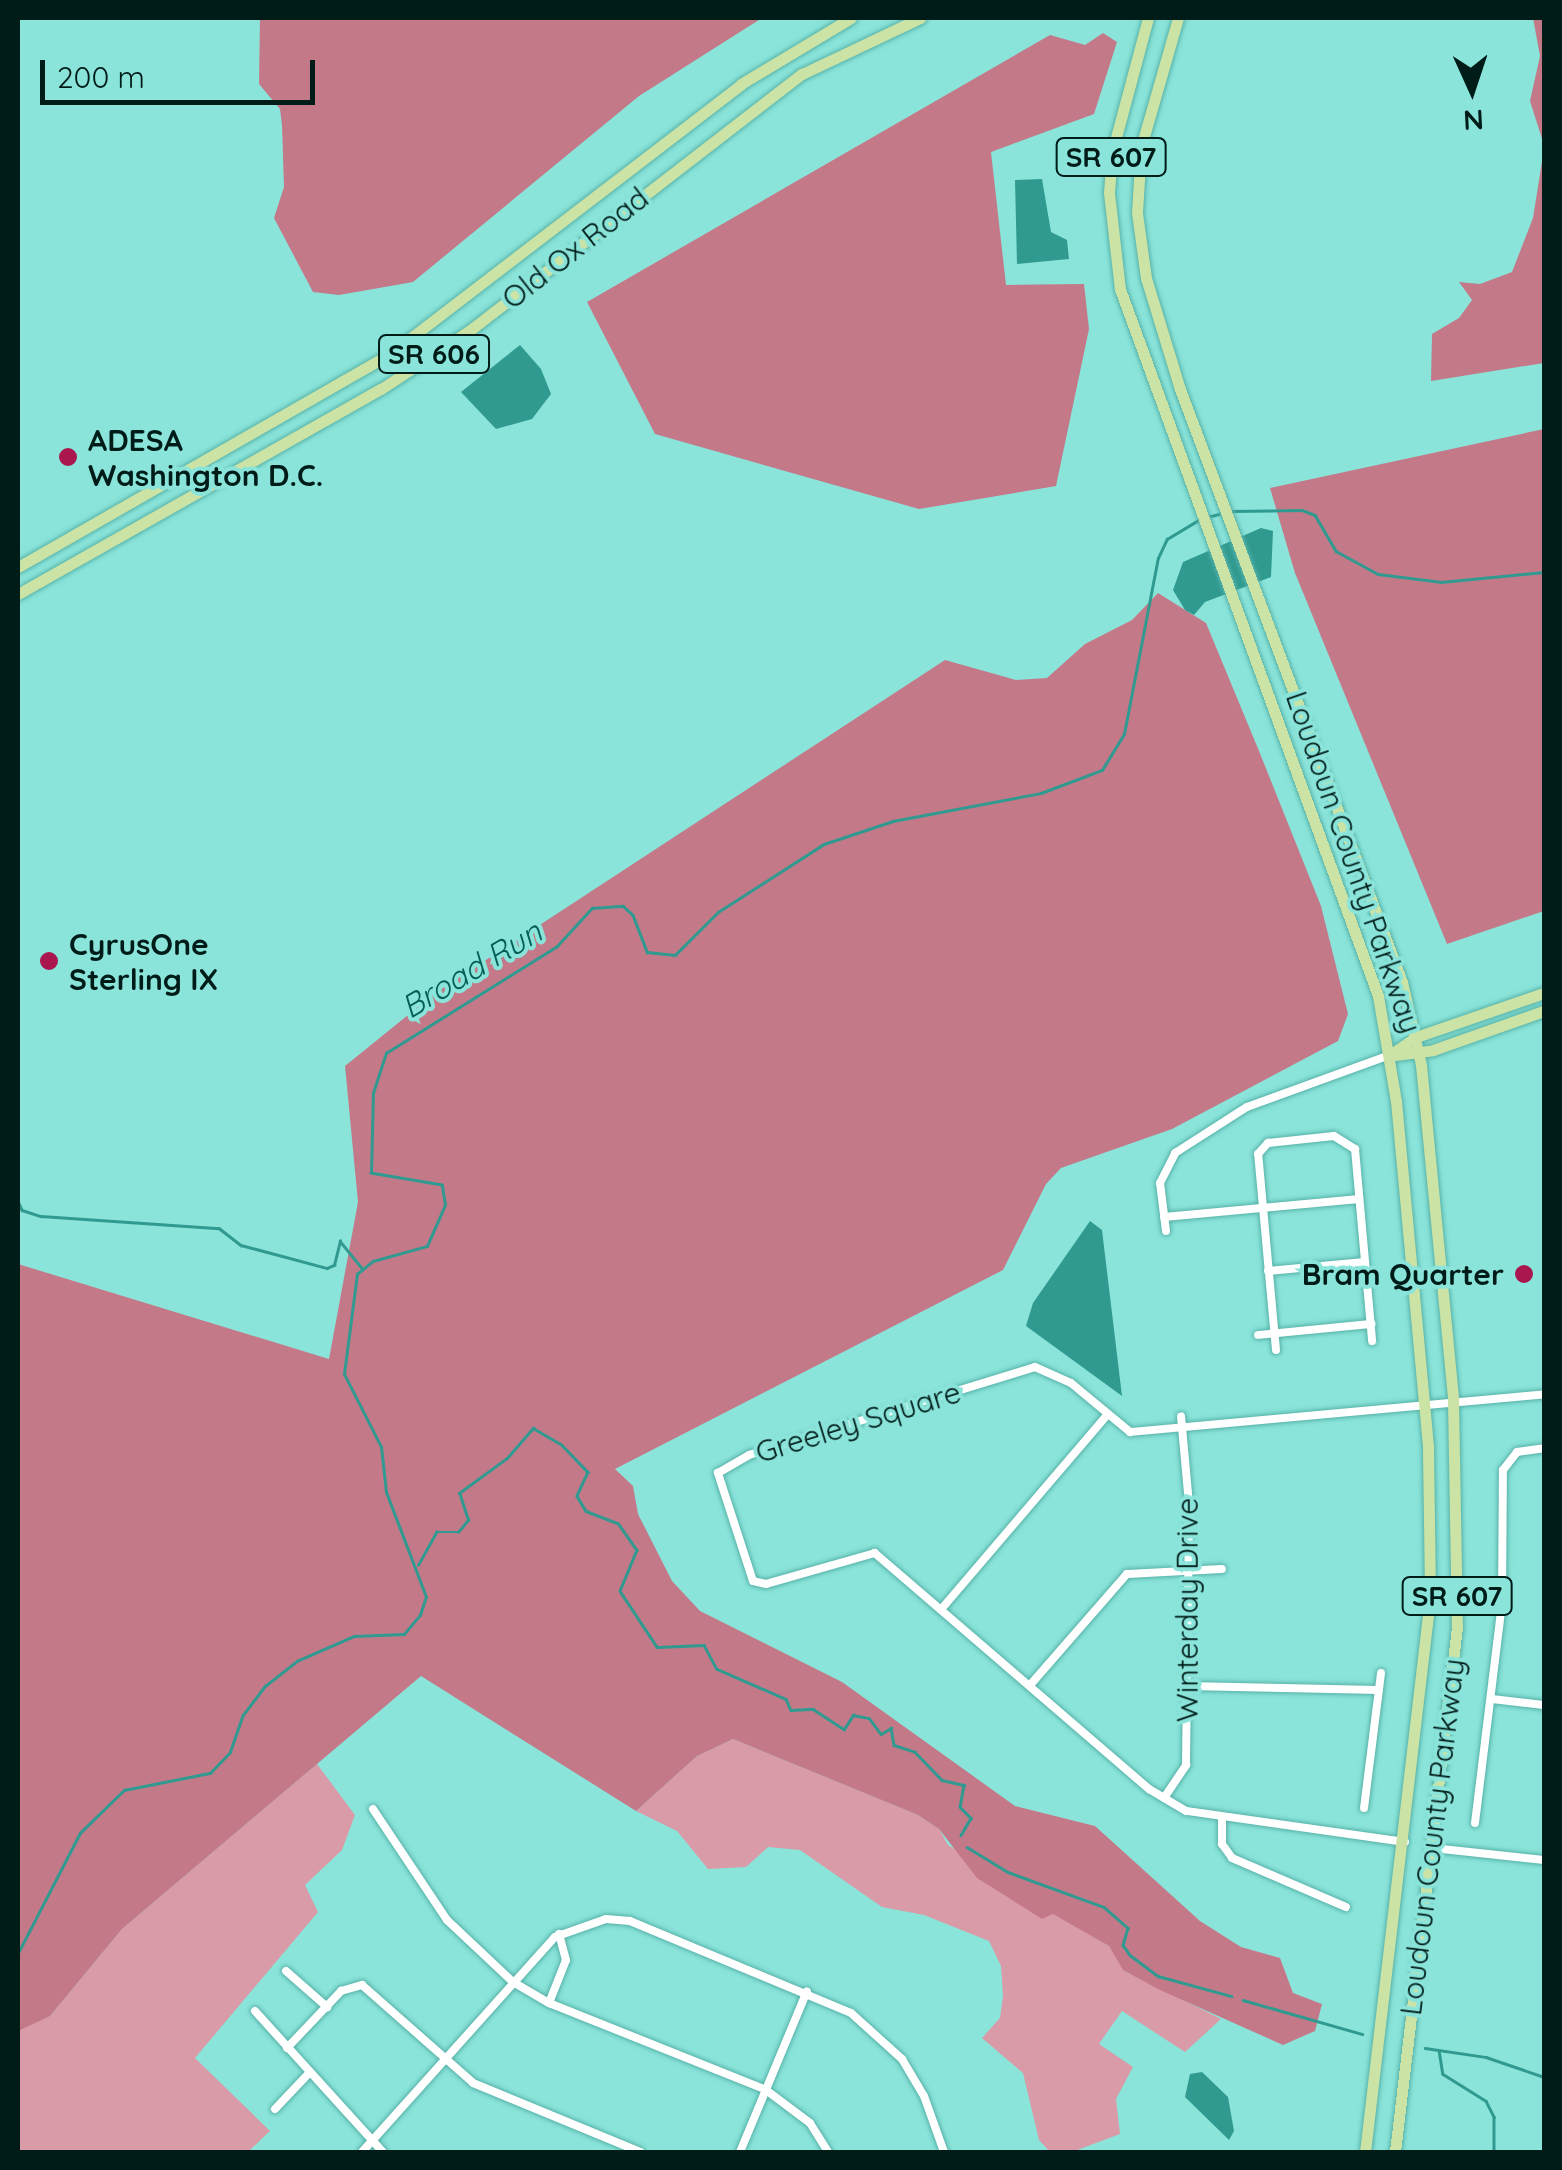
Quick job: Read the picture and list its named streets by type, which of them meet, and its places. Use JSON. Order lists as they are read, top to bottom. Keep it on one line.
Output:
{"streets":{"main road":["SR 607","Old Ox Road","SR 606","Loudoun County Parkway"],"street":["Greeley Square","Winterday Drive"]},"crossings":[["Loudoun County Parkway","Greeley Square"],["Greeley Square","Winterday Drive"]],"water":["Broad Run"],"places":["ADESA Washington D.C.","CyrusOne Sterling IX","Bram Quarter"],"scale_bar":"200 m","north":"bottom"}
